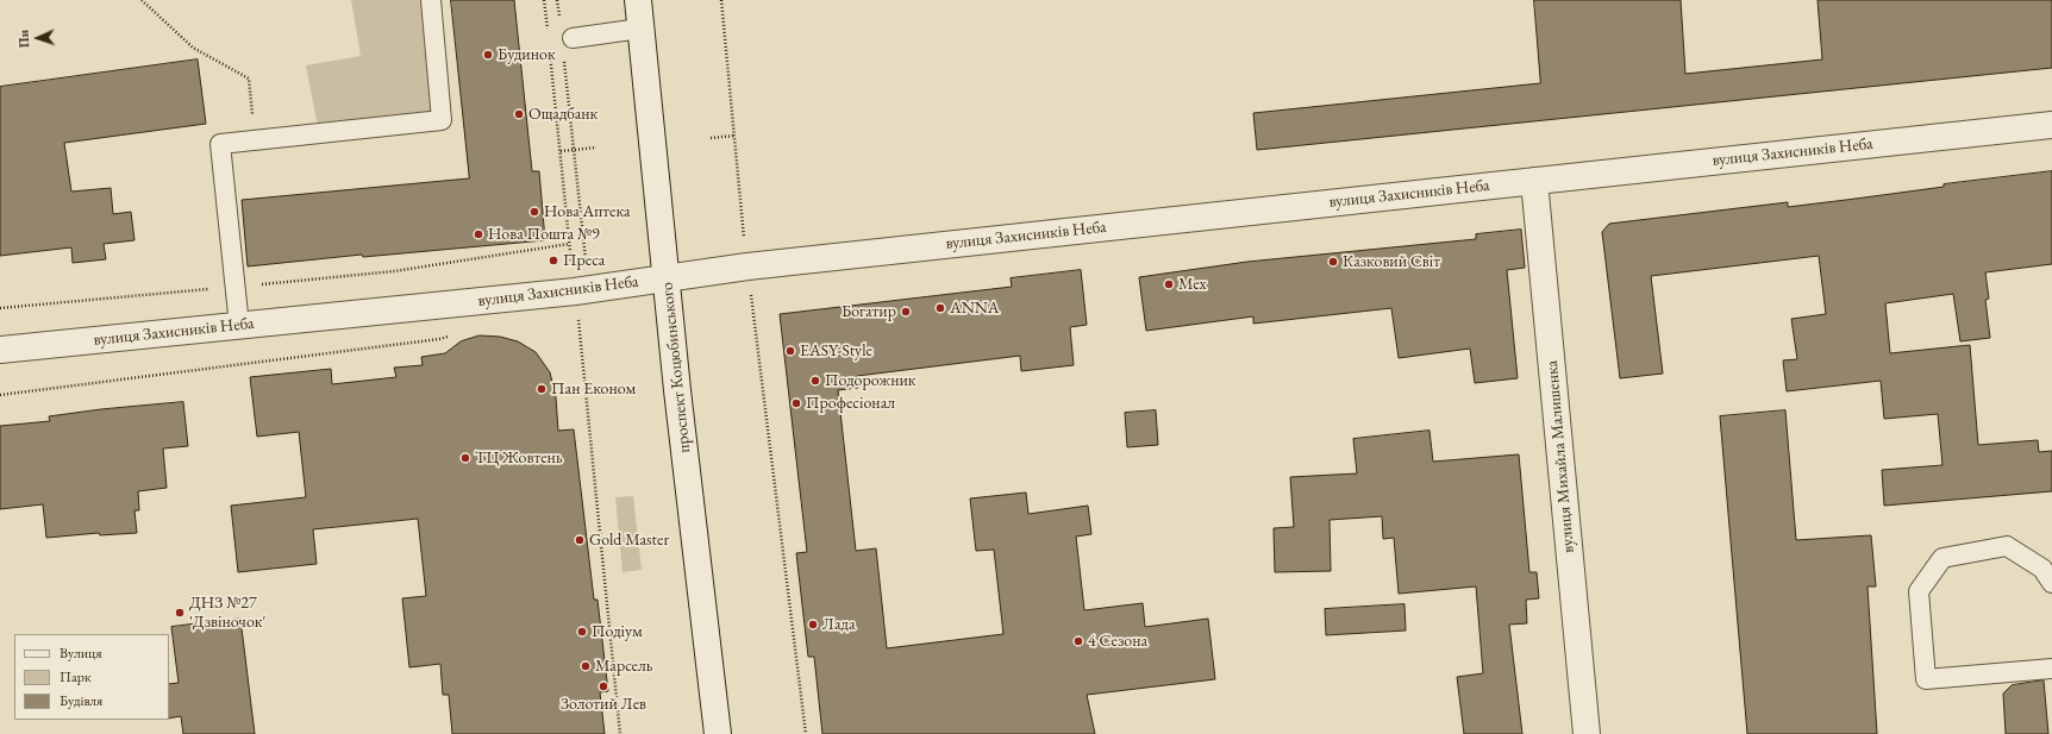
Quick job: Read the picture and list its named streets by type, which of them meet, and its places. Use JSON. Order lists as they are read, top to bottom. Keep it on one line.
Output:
{"streets":{"street":["вулиця Захисників Неба","проспект Коцюбинського","вулиця Михайла Малишенка"]},"crossings":[["вулиця Захисників Неба","проспект Коцюбинського"],["вулиця Захисників Неба","вулиця Михайла Малишенка"]],"places":["Будинок","Ощадбанк","Нова Аптека","Нова Пошта №9","Преса","Казковий Світ","Мех","ANNA","Богатир","EASY-Style","Подорожник","Пан Економ","Професіонал","ТЦ Жовтень","Gold Master","ДНЗ №27 'Дзвіночок'","Лада","Подіум","4 Сезона","Марсель","Золотий Лев"],"legend":["Вулиця","Парк","Будівля"],"north":"left"}
